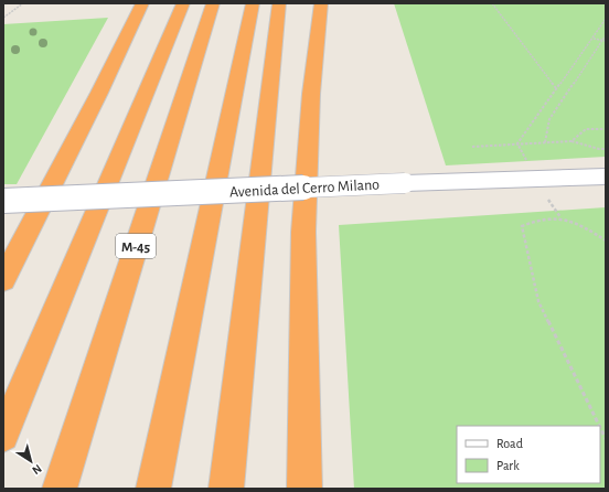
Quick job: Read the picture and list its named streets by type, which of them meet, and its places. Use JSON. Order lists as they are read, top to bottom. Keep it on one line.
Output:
{"streets":{"highway":["M-45"],"street":["Avenida del Cerro Milano"]},"legend":["Road","Park"],"north":"bottom right"}
